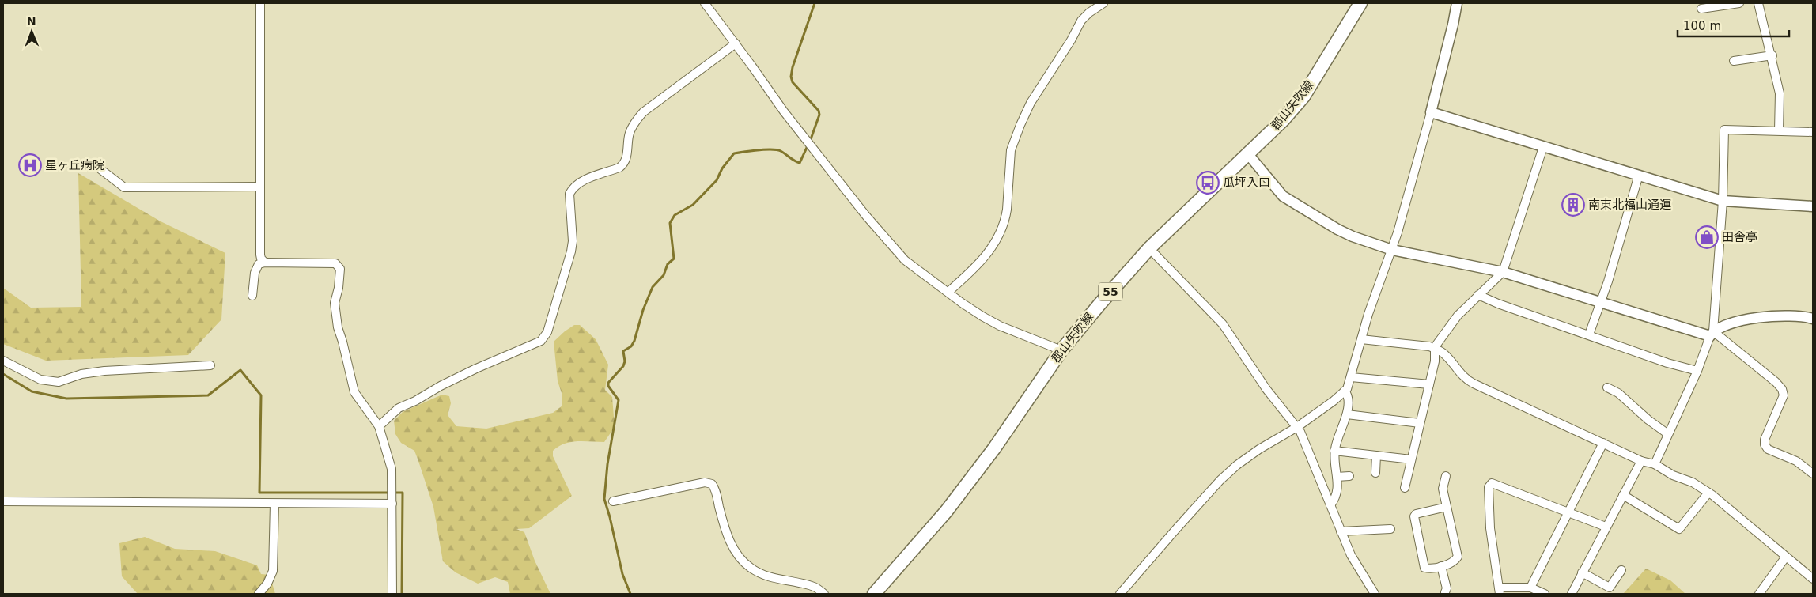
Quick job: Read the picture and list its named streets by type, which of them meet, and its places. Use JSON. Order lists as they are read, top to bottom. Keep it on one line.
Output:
{"streets":{"main road":["郡山矢吹線","55"]},"places":{"hospital":["星ヶ丘病院"],"bus stop":["瓜坪入口"],"building":["南東北福山通運"],"shop":["田舎亭"]},"scale_bar":"100 m","north":"top"}
